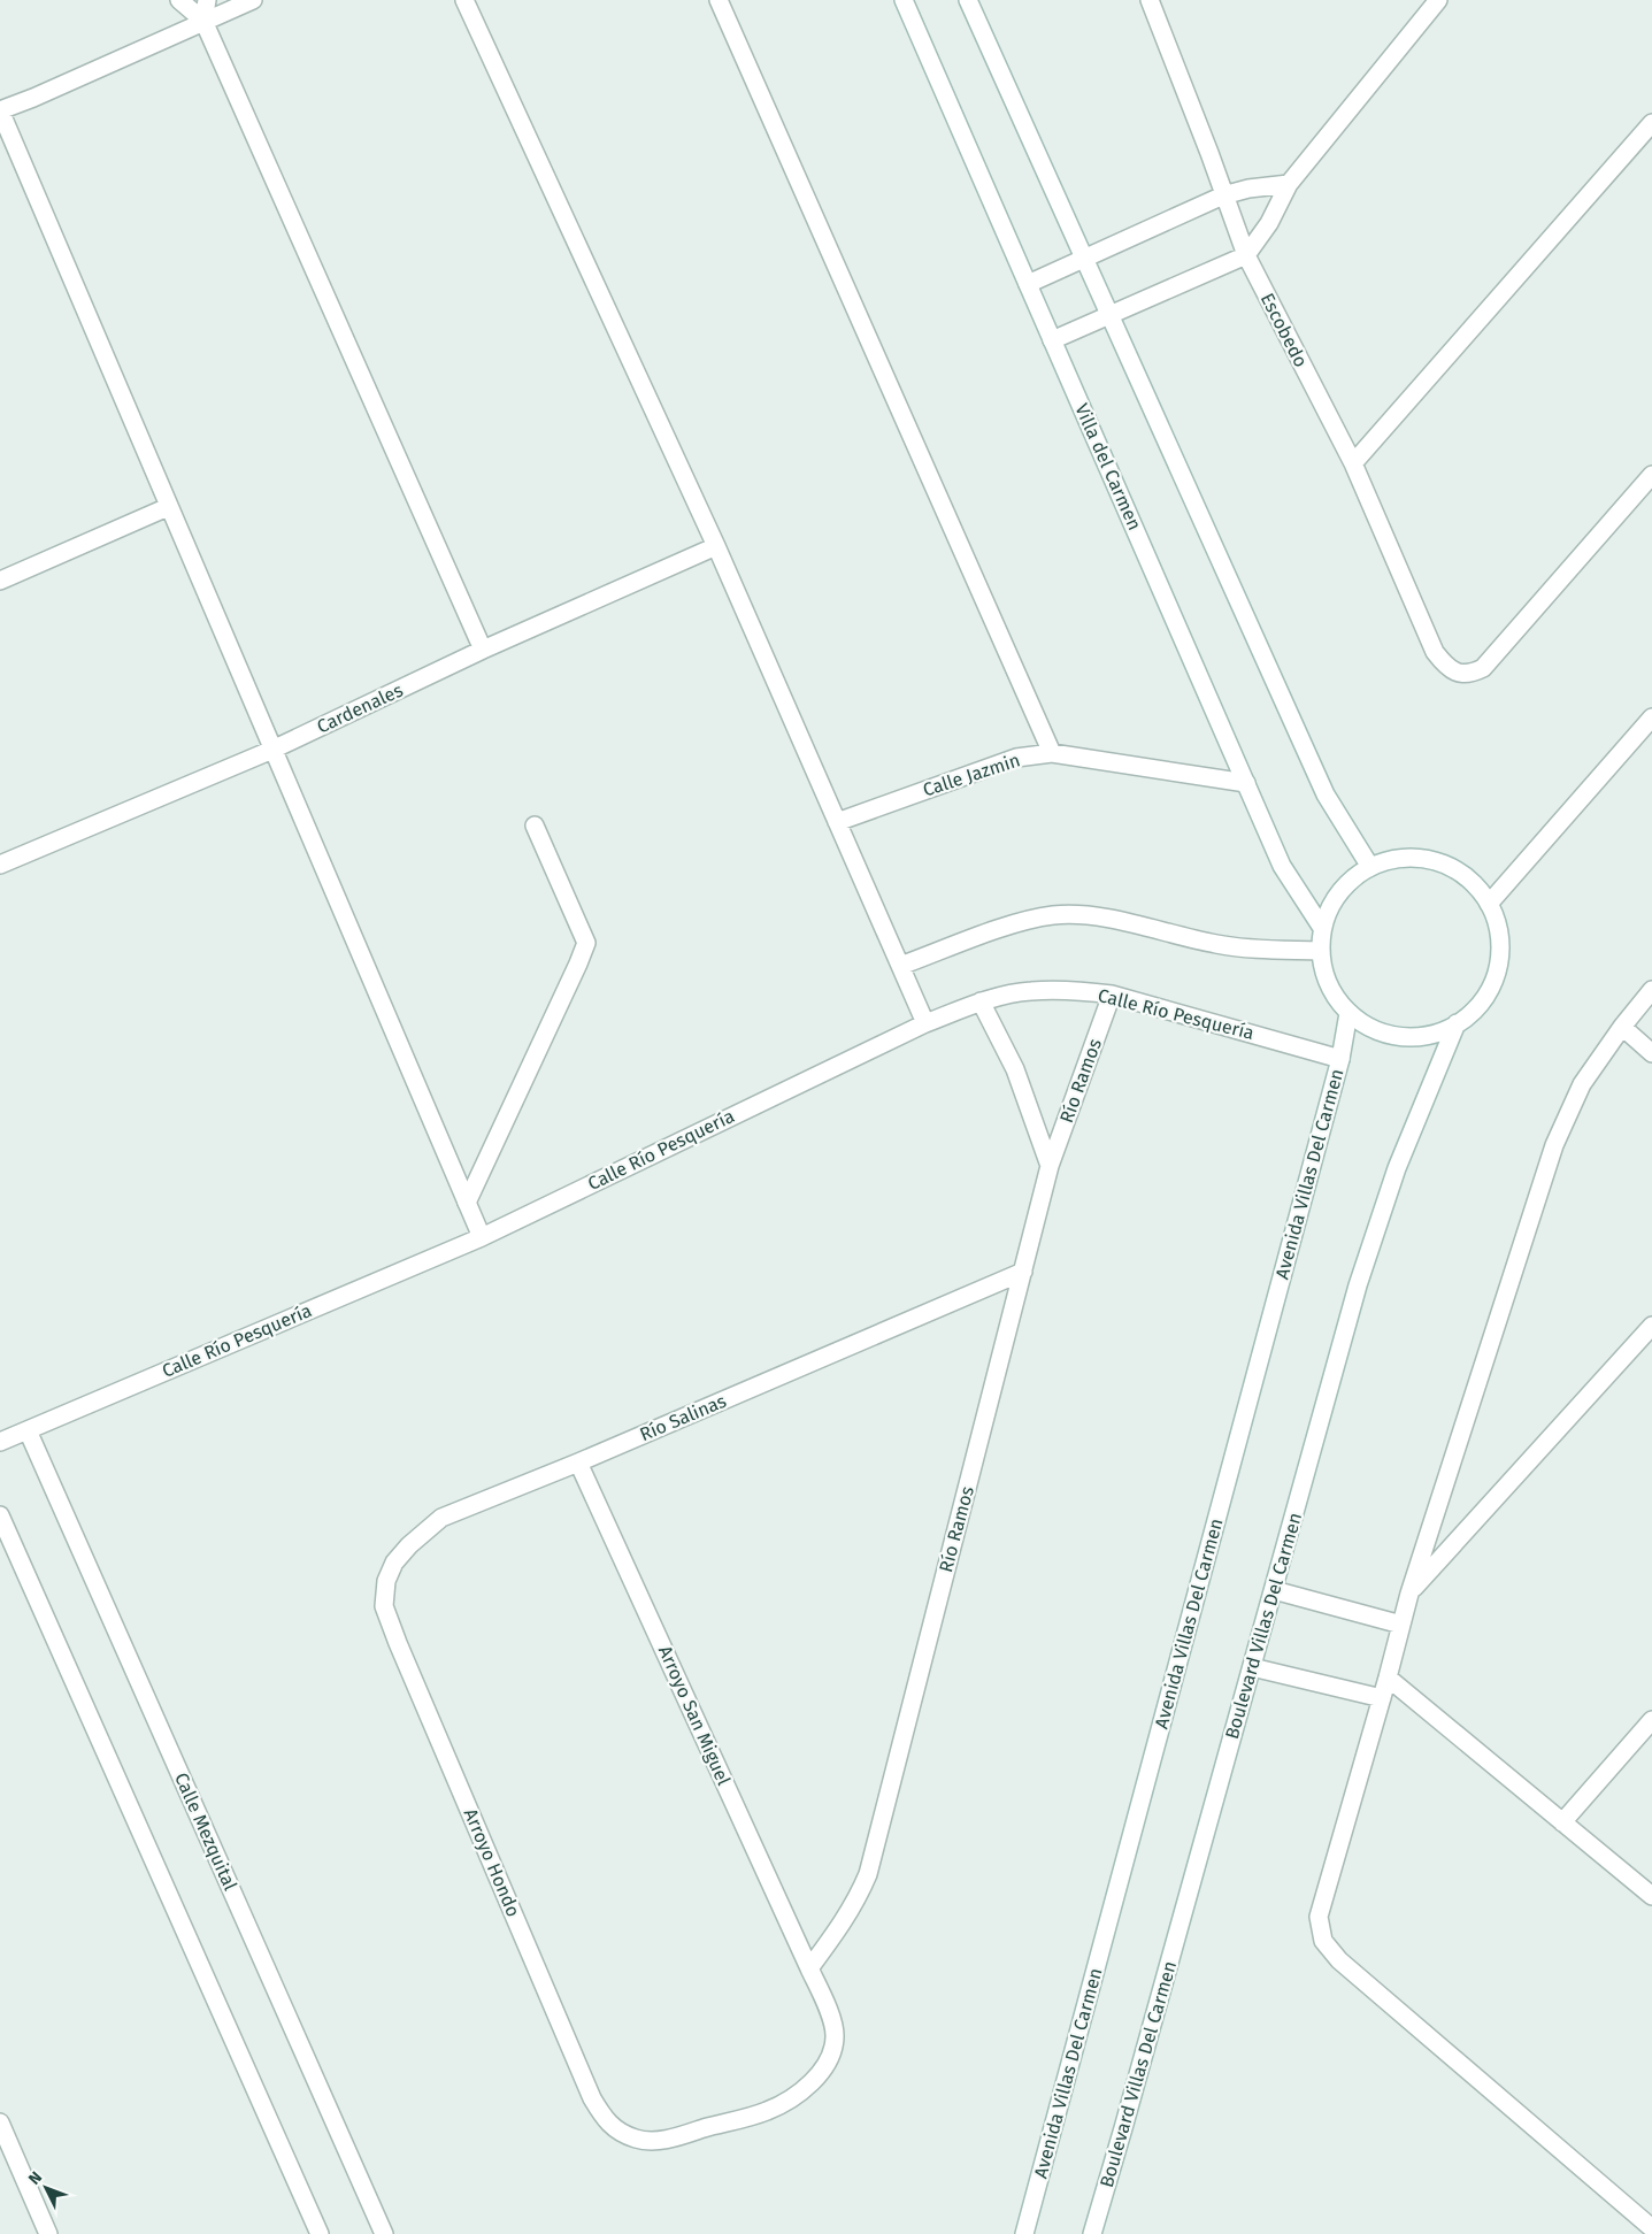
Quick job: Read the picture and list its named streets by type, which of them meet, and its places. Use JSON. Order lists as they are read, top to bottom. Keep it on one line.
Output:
{"streets":{"street":["Escobedo","Villa del Carmen","Cardenales","Calle Jazmin","Calle Río Pesquería","Río Ramos","Avenida Villas Del Carmen","Río Salinas","Boulevard Villas Del Carmen","Arroyo San Miguel","Calle Mezquital","Arroyo Hondo"]},"crossings":[["Villa del Carmen","Calle Jazmin"],["Villa del Carmen","Avenida Villas Del Carmen"],["Villa del Carmen","Boulevard Villas Del Carmen"],["Calle Río Pesquería","Río Ramos"],["Calle Río Pesquería","Avenida Villas Del Carmen"],["Calle Río Pesquería","Calle Mezquital"],["Río Ramos","Río Salinas"],["Río Ramos","Arroyo San Miguel"],["Río Ramos","Arroyo Hondo"],["Avenida Villas Del Carmen","Boulevard Villas Del Carmen"],["Río Salinas","Arroyo San Miguel"],["Río Salinas","Arroyo Hondo"],["Arroyo San Miguel","Arroyo Hondo"]],"north":"top left"}
